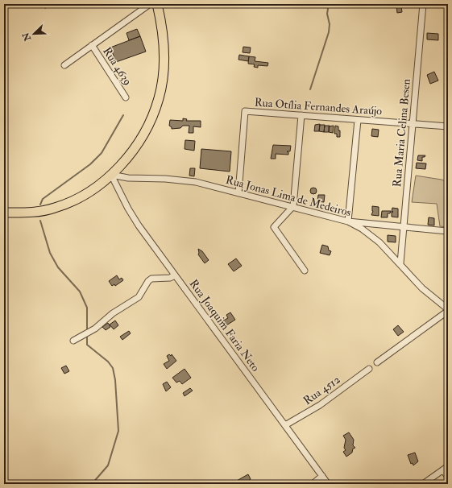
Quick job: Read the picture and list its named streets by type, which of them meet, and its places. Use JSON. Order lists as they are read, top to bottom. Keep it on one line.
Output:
{"streets":{"street":["Rua 4639","Rua Otília Fernandes Araújo","Rua Maria Celina Besen","Rua Jonas Lima de Medeiros","Rua Joaquim Faria Neto","Rua 4512"]},"crossings":[["Rua Otília Fernandes Araújo","Rua Maria Celina Besen"],["Rua Otília Fernandes Araújo","Rua Jonas Lima de Medeiros"],["Rua Maria Celina Besen","Rua Jonas Lima de Medeiros"],["Rua Jonas Lima de Medeiros","Rua Joaquim Faria Neto"],["Rua Joaquim Faria Neto","Rua 4512"]],"north":"bottom left"}
